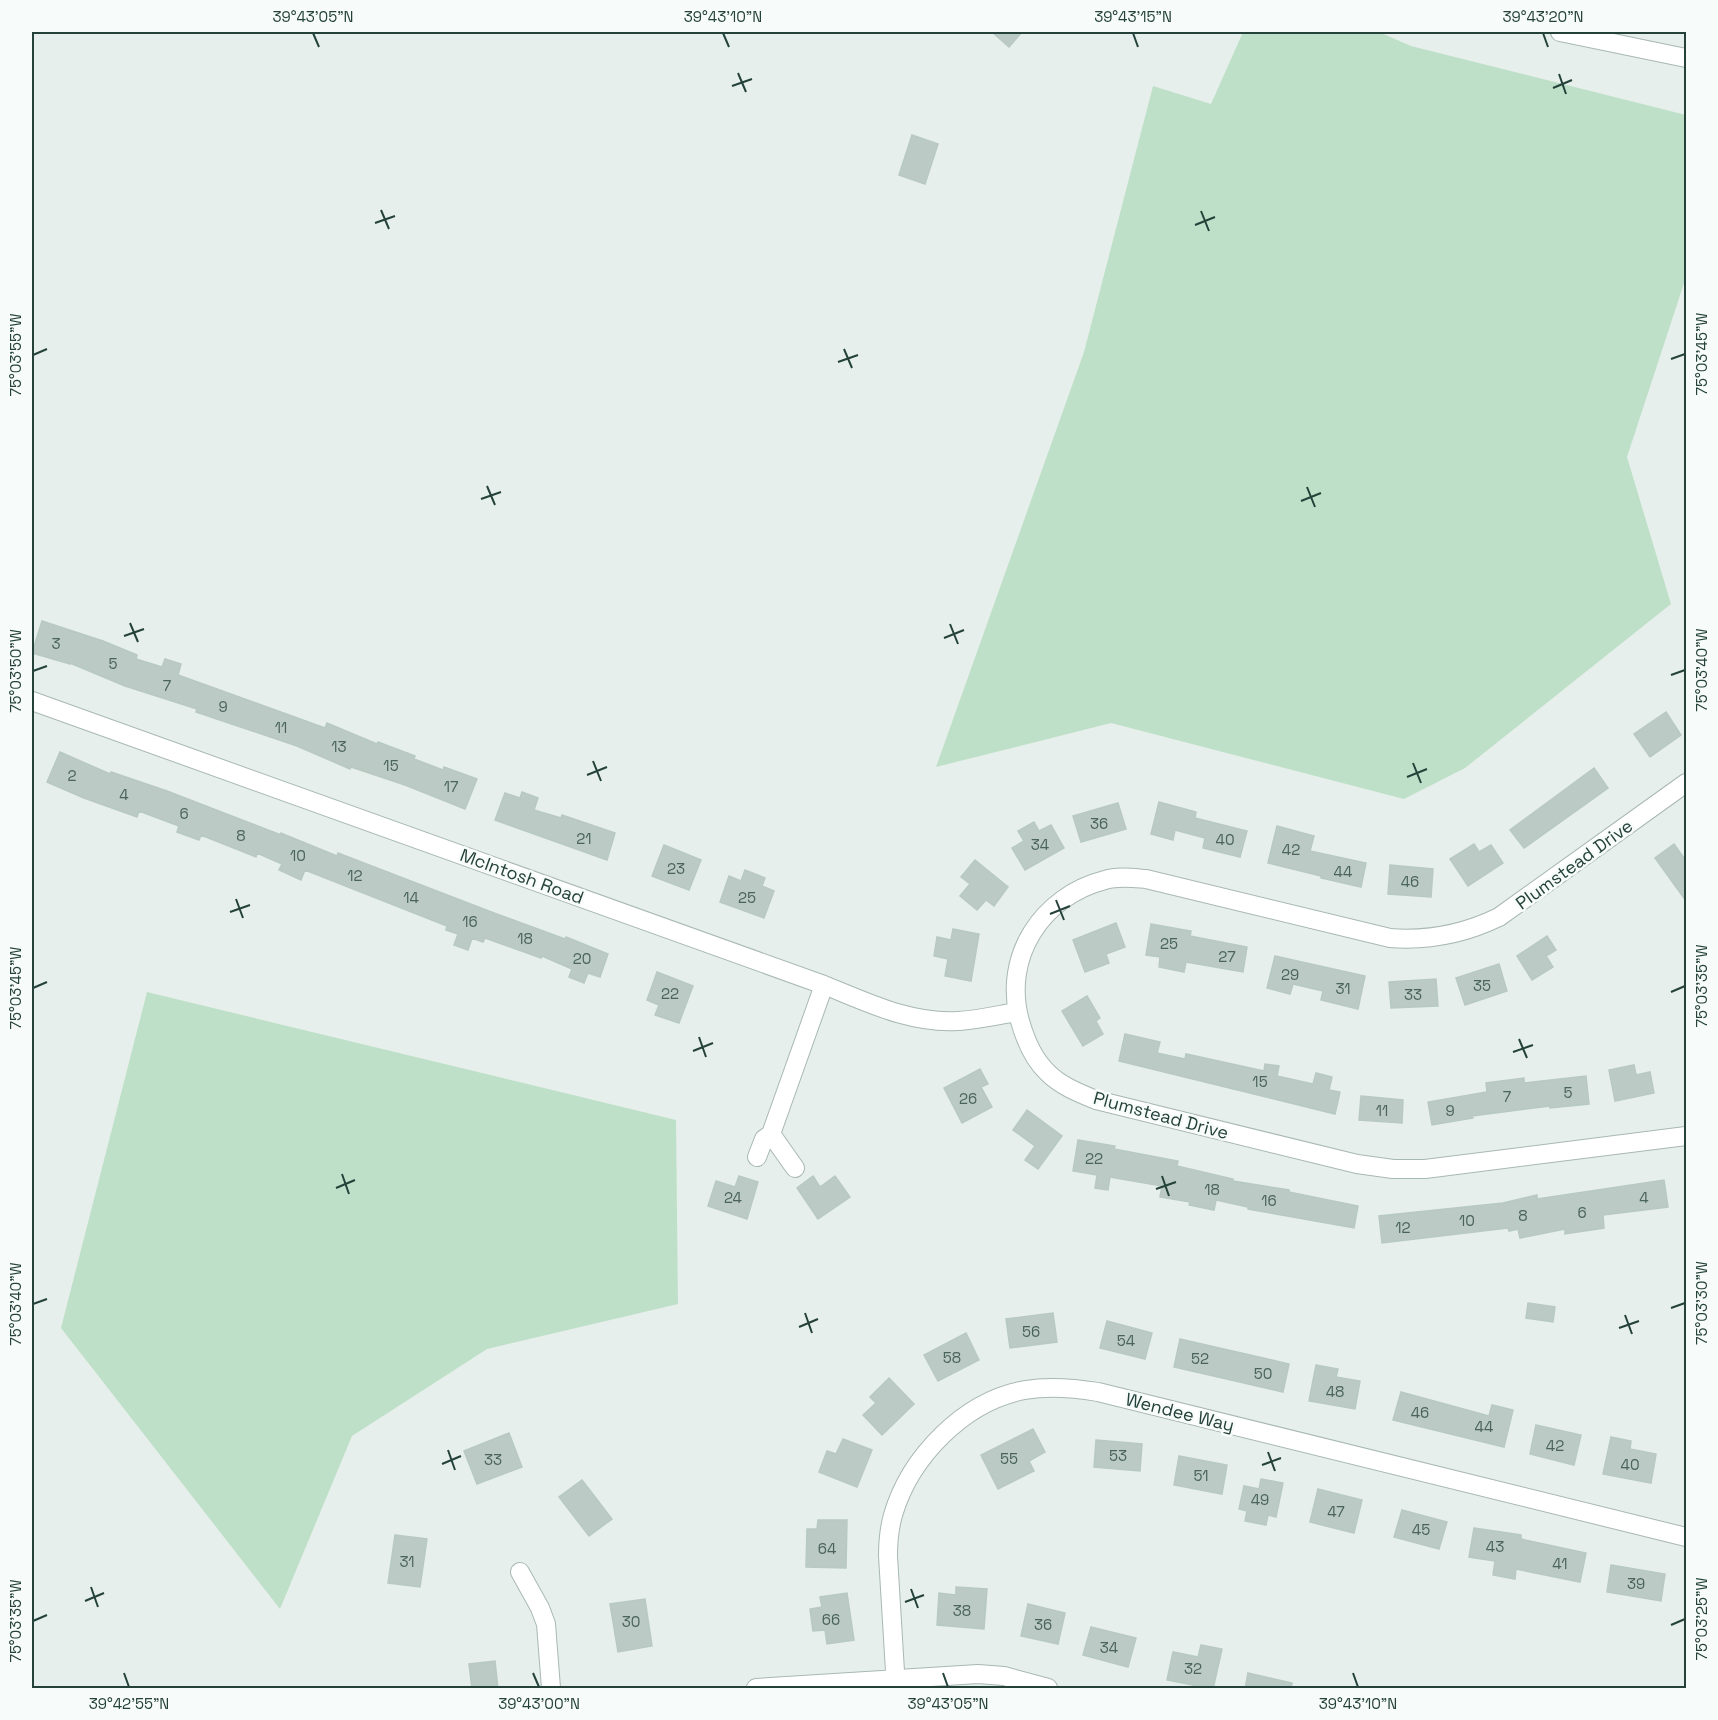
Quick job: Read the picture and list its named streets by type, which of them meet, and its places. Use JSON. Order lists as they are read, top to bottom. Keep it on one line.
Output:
{"streets":{"street":["Plumstead Drive","McIntosh Road","Wendee Way"]},"crossings":[["Plumstead Drive","McIntosh Road"]],"house_numbers":["3","5","7","9","11","13","15","2","17","4","6","36","8","21","40","34","42","10","23","44","12","46","14","25","16","18","25","27","20","29","35","31","22","33","15","5","7","26","11","9","22","18","24","4","16","6","8","10","12","56","54","58","52","50","48","46","44","42","53","55","33","40","51","49","47","45","43","64","31","41","39","38","66","30","36","34","32"],"coordinates":["39°43'05\"N","39°43'10\"N","39°43'15\"N","39°43'20\"N","75°03'45\"W","75°03'55\"W","75°03'40\"W","75°03'50\"W","75°03'35\"W","75°03'30\"W","75°03'25\"W","39°42'55\"N","39°43'00\"N"]}
